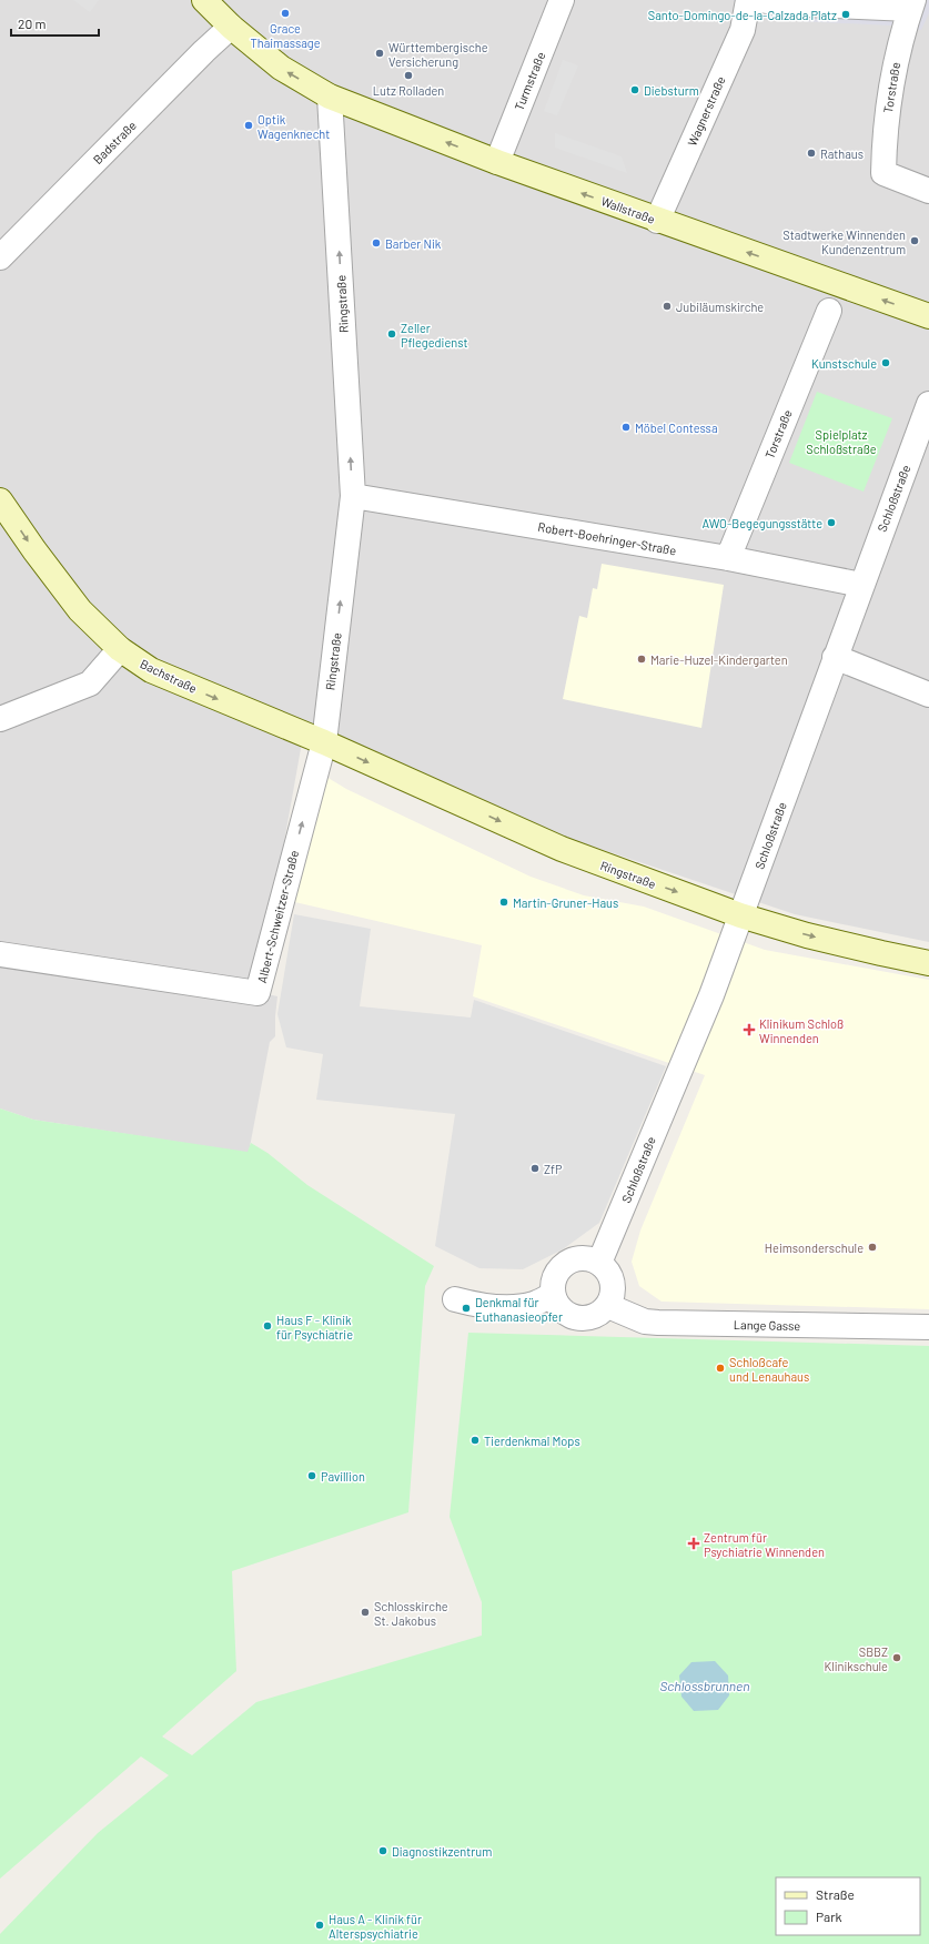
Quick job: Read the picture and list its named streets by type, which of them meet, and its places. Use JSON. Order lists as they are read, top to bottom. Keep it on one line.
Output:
{"streets":{"street":["Turmstraße","Torstraße","Wagnerstraße","Badstraße","Wallstraße","Ringstraße","Schloßstraße","Robert-Boehringer-Straße","Bachstraße","Albert-Schweitzer-Straße","Lange Gasse"]},"crossings":[["Turmstraße","Wallstraße"],["Torstraße","Wagnerstraße"],["Torstraße","Robert-Boehringer-Straße"],["Wagnerstraße","Wallstraße"],["Wallstraße","Ringstraße"],["Ringstraße","Schloßstraße"],["Ringstraße","Robert-Boehringer-Straße"],["Ringstraße","Bachstraße"],["Ringstraße","Albert-Schweitzer-Straße"],["Schloßstraße","Robert-Boehringer-Straße"],["Schloßstraße","Lange Gasse"],["Bachstraße","Albert-Schweitzer-Straße"]],"one_way":["Wallstraße","Bachstraße"],"water":["Schlossbrunnen"],"parks":["Spielplatz Schloßstraße"],"places":{"other":["Grace Thaimassage","Santo-Domingo-de-la-Calzada Platz","Württembergische Versicherung","Lutz Rolladen","Diebsturm","Optik Wagenknecht","Rathaus","Stadtwerke Winnenden Kundenzentrum","Barber Nik","Jubiläumskirche","Zeller Pflegedienst","Kunstschule","Möbel Contessa","AWO-Begegungsstätte","Marie-Huzel-Kindergarten","Martin-Gruner-Haus","ZfP","Heimsonderschule","Denkmal für Euthanasieopfer","Haus F - Klinik für Psychiatrie","Schloßcafe und Lenauhaus","Tierdenkmal Mops","Pavillion","Schlosskirche St. Jakobus","SBBZ Klinikschule","Diagnostikzentrum","Haus A - Klinik für Alterspsychiatrie"],"health":["Klinikum Schloß Winnenden","Zentrum für Psychiatrie Winnenden"]},"legend":["Straße","Park"],"scale_bar":"20 m"}
